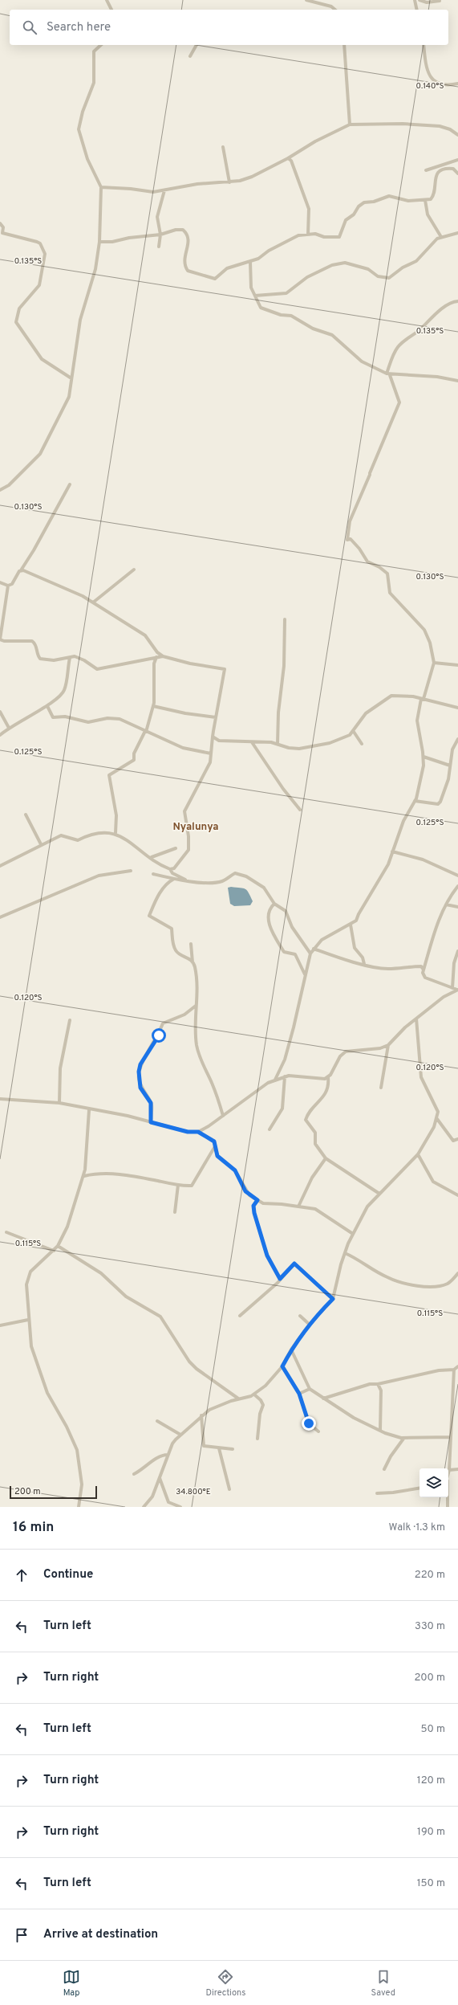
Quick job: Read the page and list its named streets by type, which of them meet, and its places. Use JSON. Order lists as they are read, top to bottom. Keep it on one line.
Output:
{"districts":["Nyalunya"],"scale_bar":"200 m","page":{"search":"Search here","scale":"200 m","heading":["16 min","Walk · 1.3 km"],"list":[["Continue","220 m"],["Turn left","330 m"],["Turn right","200 m"],["Turn left","50 m"],["Turn right","120 m"],["Turn right","190 m"],["Turn left","150 m"],"Arrive at destination"],"nav":["Map","Directions","Saved"]},"coordinates":["0.140°S","0.135°S","0.130°S","0.125°S","0.120°S","0.115°S","34.800°E"]}
